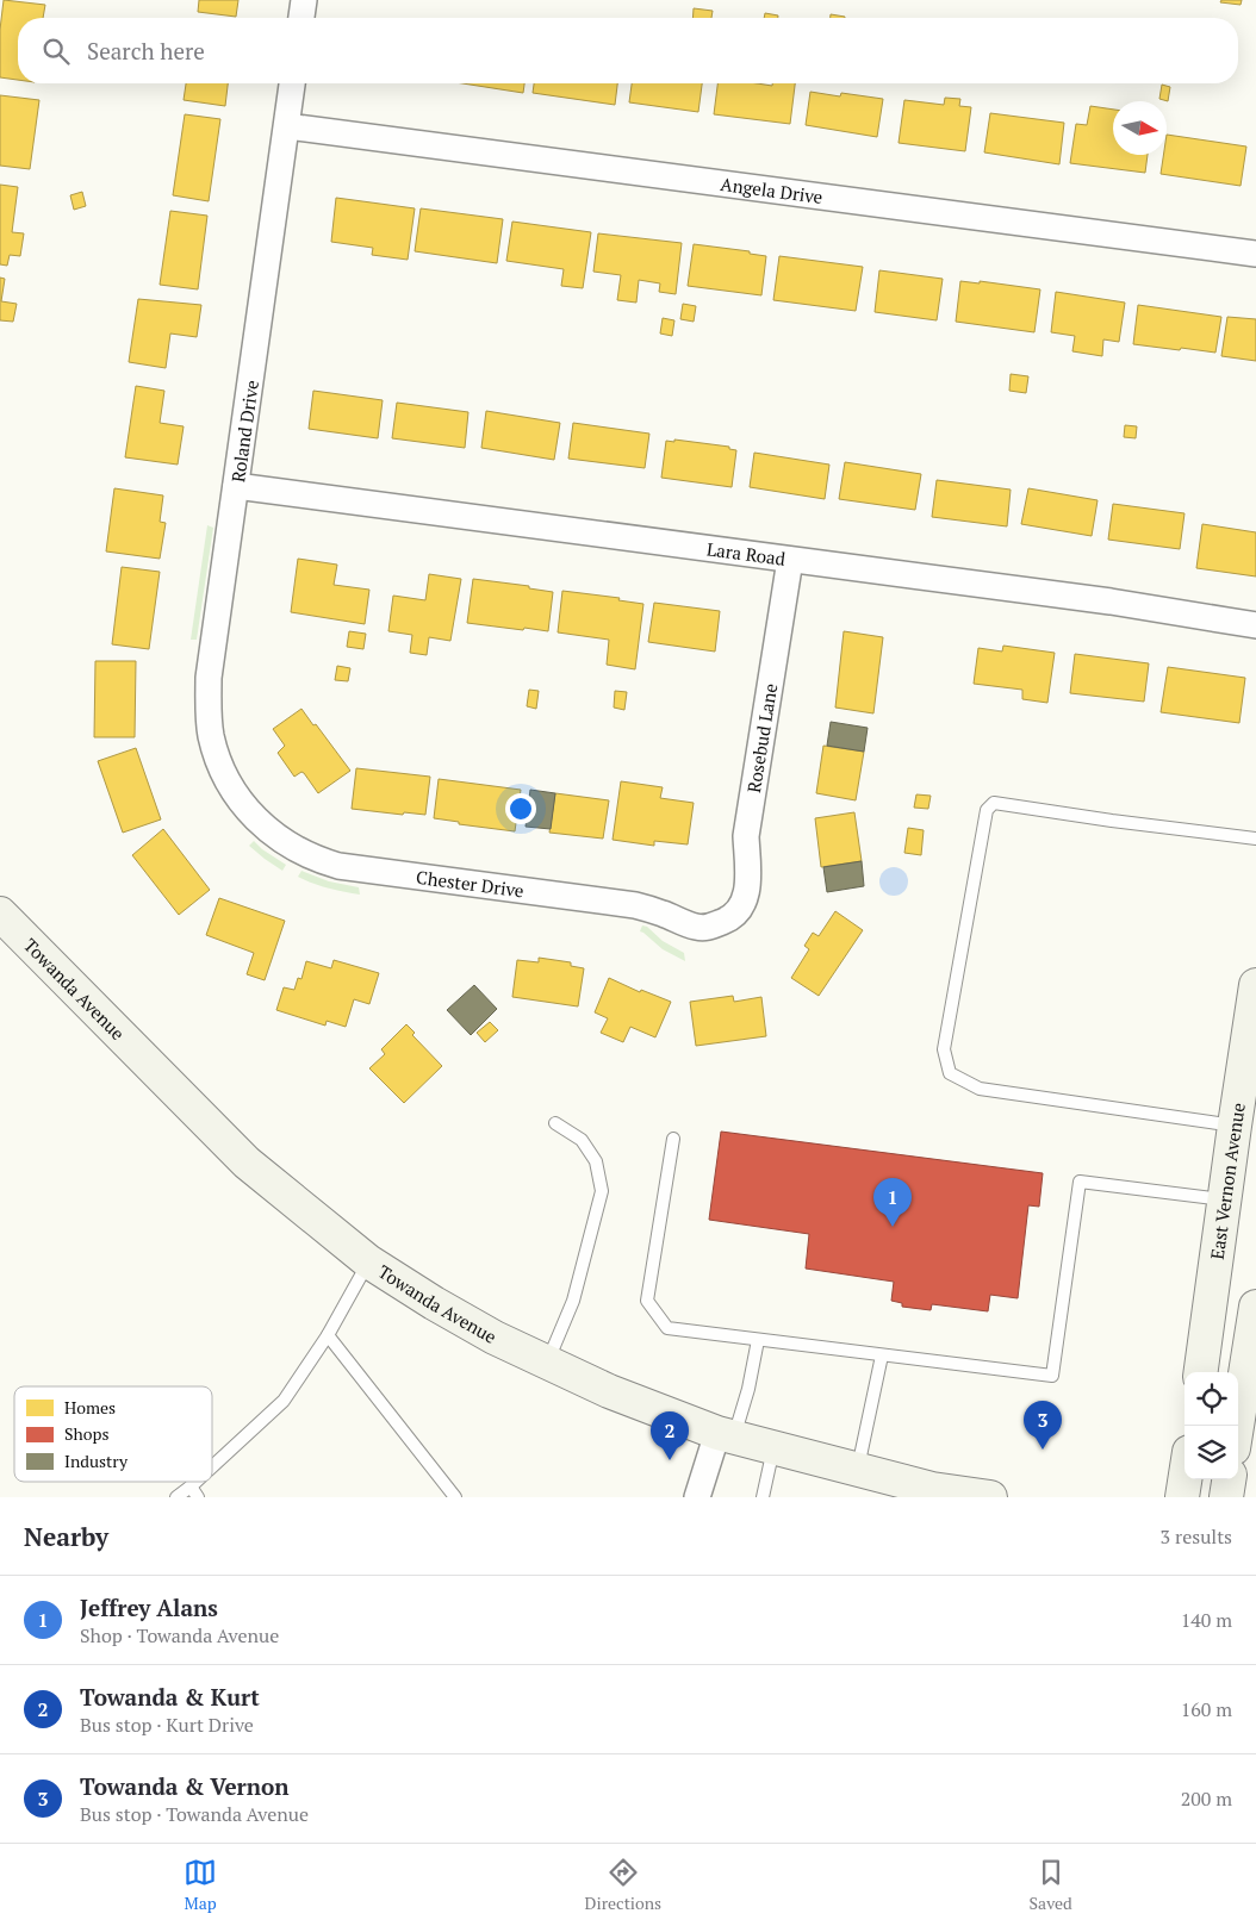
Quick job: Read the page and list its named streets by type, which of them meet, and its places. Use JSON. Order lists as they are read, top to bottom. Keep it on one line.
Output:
{"streets":{"main road":["Towanda Avenue","East Vernon Avenue"],"street":["Angela Drive","Roland Drive","Lara Road","Rosebud Lane","Chester Drive"]},"crossings":[["Angela Drive","Roland Drive"],["Roland Drive","Lara Road"],["Roland Drive","Chester Drive"],["Lara Road","Rosebud Lane"],["Rosebud Lane","Chester Drive"]],"legend":["Homes","Shops","Industry"],"north":"right","page":{"search":"Search here","pins":["1","3","2"],"heading":["Nearby","3 results"],"list":[{"mark":"1","name":"Jeffrey Alans","note":"Shop · Towanda Avenue","value":"140 m"},{"mark":"2","name":"Towanda & Kurt","note":"Bus stop · Kurt Drive","value":"160 m"},{"mark":"3","name":"Towanda & Vernon","note":"Bus stop · Towanda Avenue","value":"200 m"}],"nav":["Map","Directions","Saved"]}}
